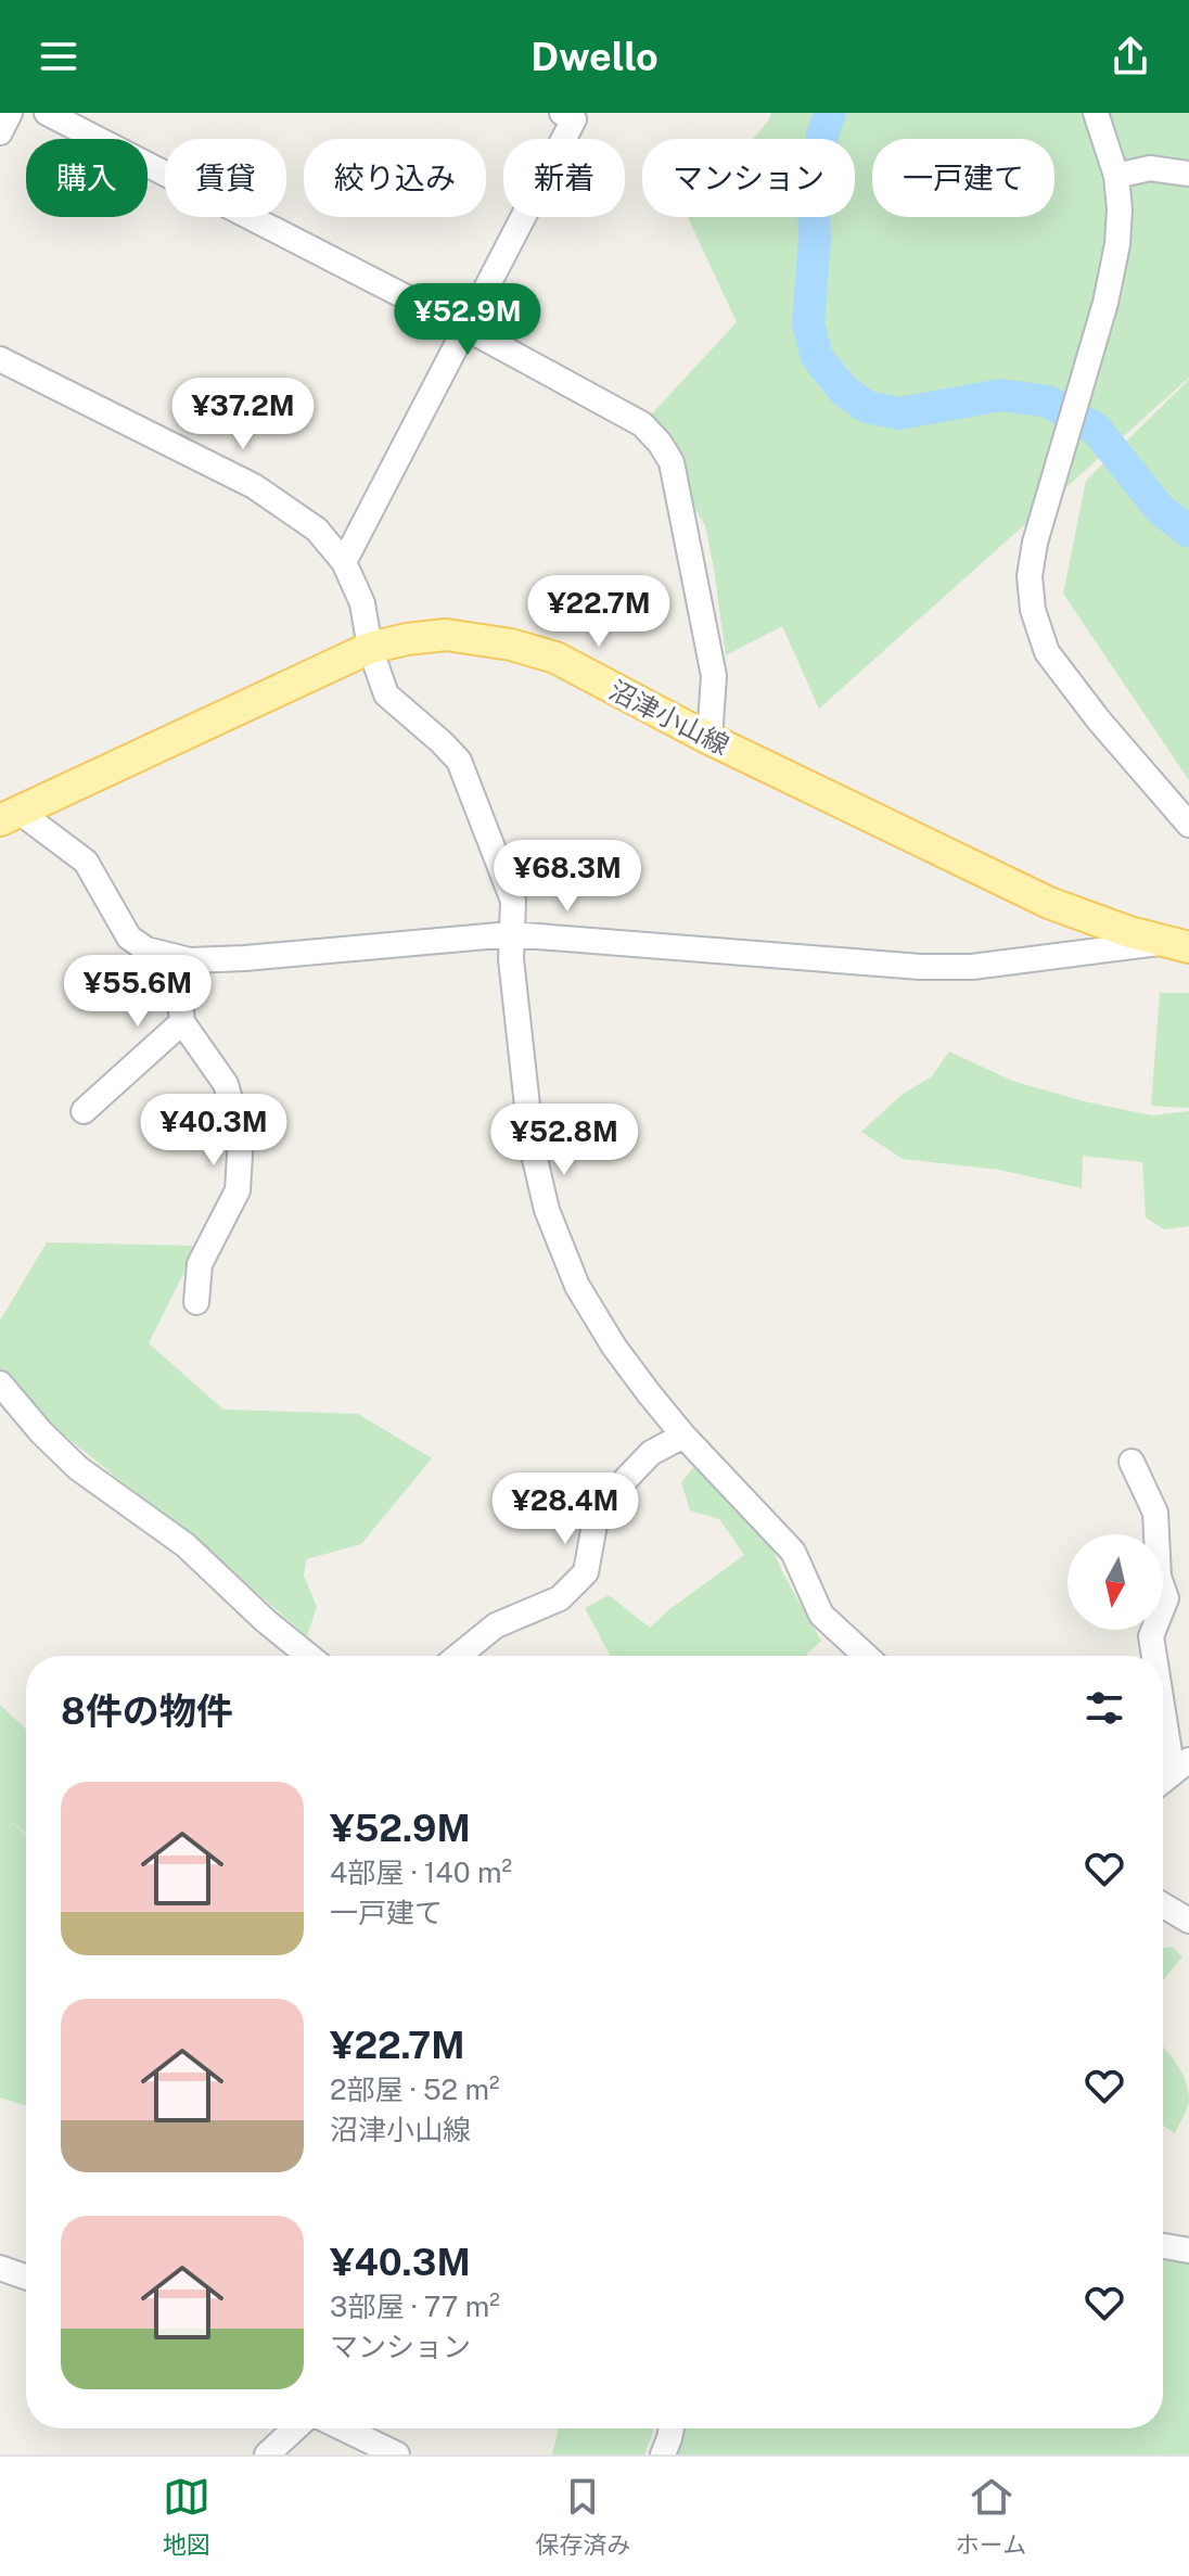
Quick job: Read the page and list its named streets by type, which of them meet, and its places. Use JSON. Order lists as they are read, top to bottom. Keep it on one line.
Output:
{"streets":{"main road":["沼津小山線"]},"north":"bottom","page":{"header":"Dwello","chip":["購入","賃貸","絞り込み","新着","マンション","一戸建て"],"price":["¥52.9M","¥37.2M","¥22.7M","¥68.3M","¥55.6M","¥40.3M","¥52.8M","¥28.4M"],"heading":"8件の物件","list":[{"name":"¥52.9M","note":"4部屋 · 140 m² · 一戸建て"},{"name":"¥22.7M","note":"2部屋 · 52 m² · 沼津小山線"},{"name":"¥40.3M","note":"3部屋 · 77 m² · マンション"}],"tabs":["地図","保存済み","ホーム"]}}
